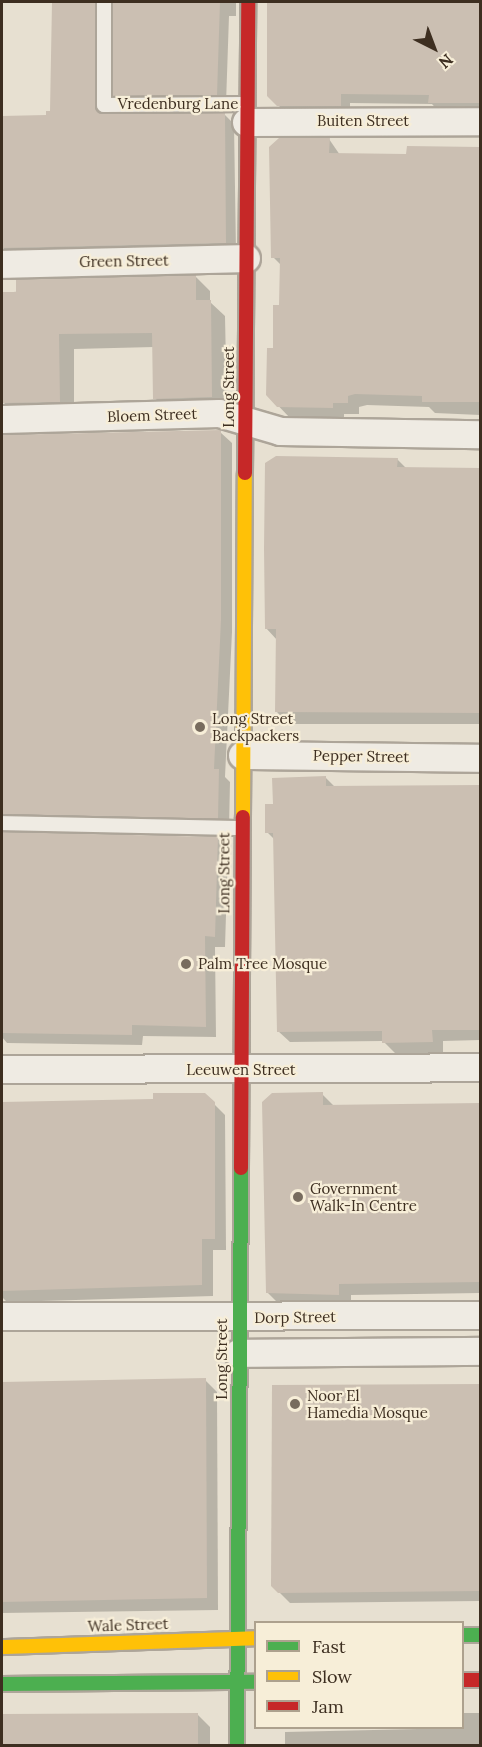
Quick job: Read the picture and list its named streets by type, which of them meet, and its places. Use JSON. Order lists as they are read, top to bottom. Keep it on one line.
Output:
{"streets":{"street":["Buiten Street","Green Street","Long Street","Bloem Street","Pepper Street","Leeuwen Street","Dorp Street","Wale Street"],"lane":["Vredenburg Lane"]},"crossings":[["Vredenburg Lane","Buiten Street"],["Vredenburg Lane","Long Street"],["Buiten Street","Long Street"],["Green Street","Long Street"],["Long Street","Bloem Street"],["Long Street","Pepper Street"],["Long Street","Leeuwen Street"],["Long Street","Dorp Street"],["Long Street","Wale Street"]],"places":["Long Street Backpackers","Palm Tree Mosque","Government Walk-In Centre","Noor El Hamedia Mosque"],"legend":["Fast","Slow","Jam"],"north":"bottom right"}
